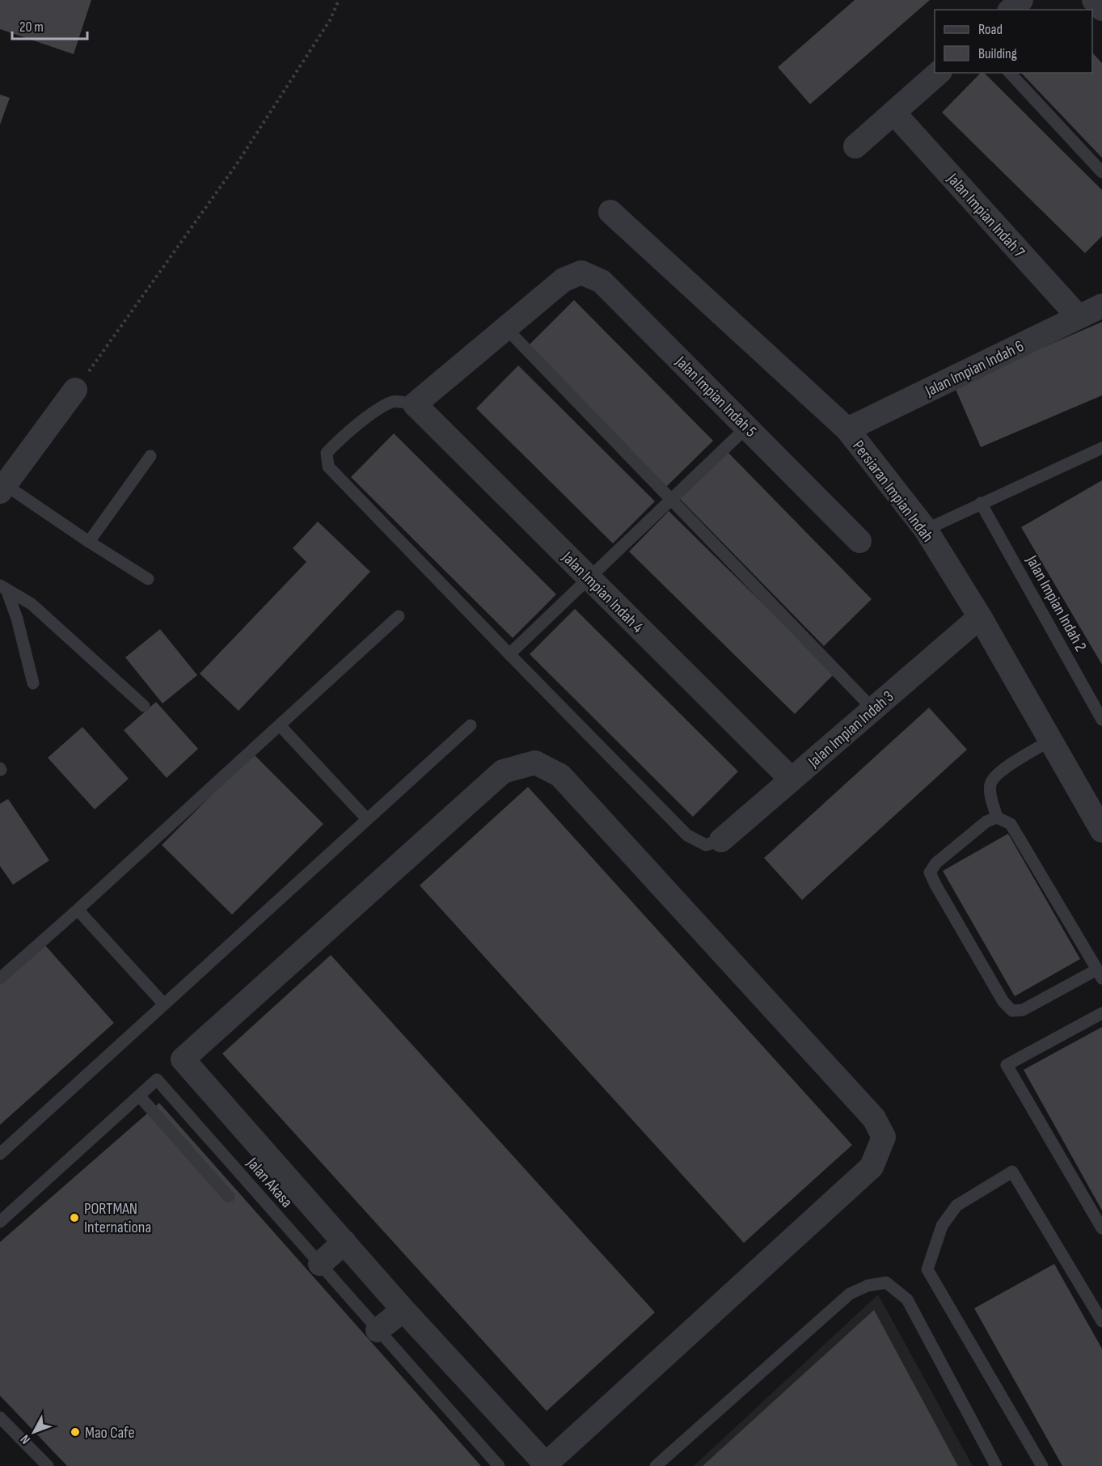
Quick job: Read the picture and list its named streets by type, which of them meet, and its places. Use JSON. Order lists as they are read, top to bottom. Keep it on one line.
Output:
{"streets":{"street":["Jalan Impian Indah 7","Jalan Impian Indah 6","Jalan Impian Indah 5","Persiaran Impian Indah","Jalan Impian Indah 4","Jalan Impian Indah 3"],"lane":["Jalan Impian Indah 2","Jalan Akasa"]},"crossings":[["Jalan Impian Indah 7","Jalan Impian Indah 6"],["Jalan Impian Indah 6","Persiaran Impian Indah"],["Persiaran Impian Indah","Jalan Impian Indah 3"],["Jalan Impian Indah 4","Jalan Impian Indah 3"]],"places":["PORTMAN Internationa","Mao Cafe"],"legend":["Road","Building"],"scale_bar":"20 m","north":"bottom left"}
